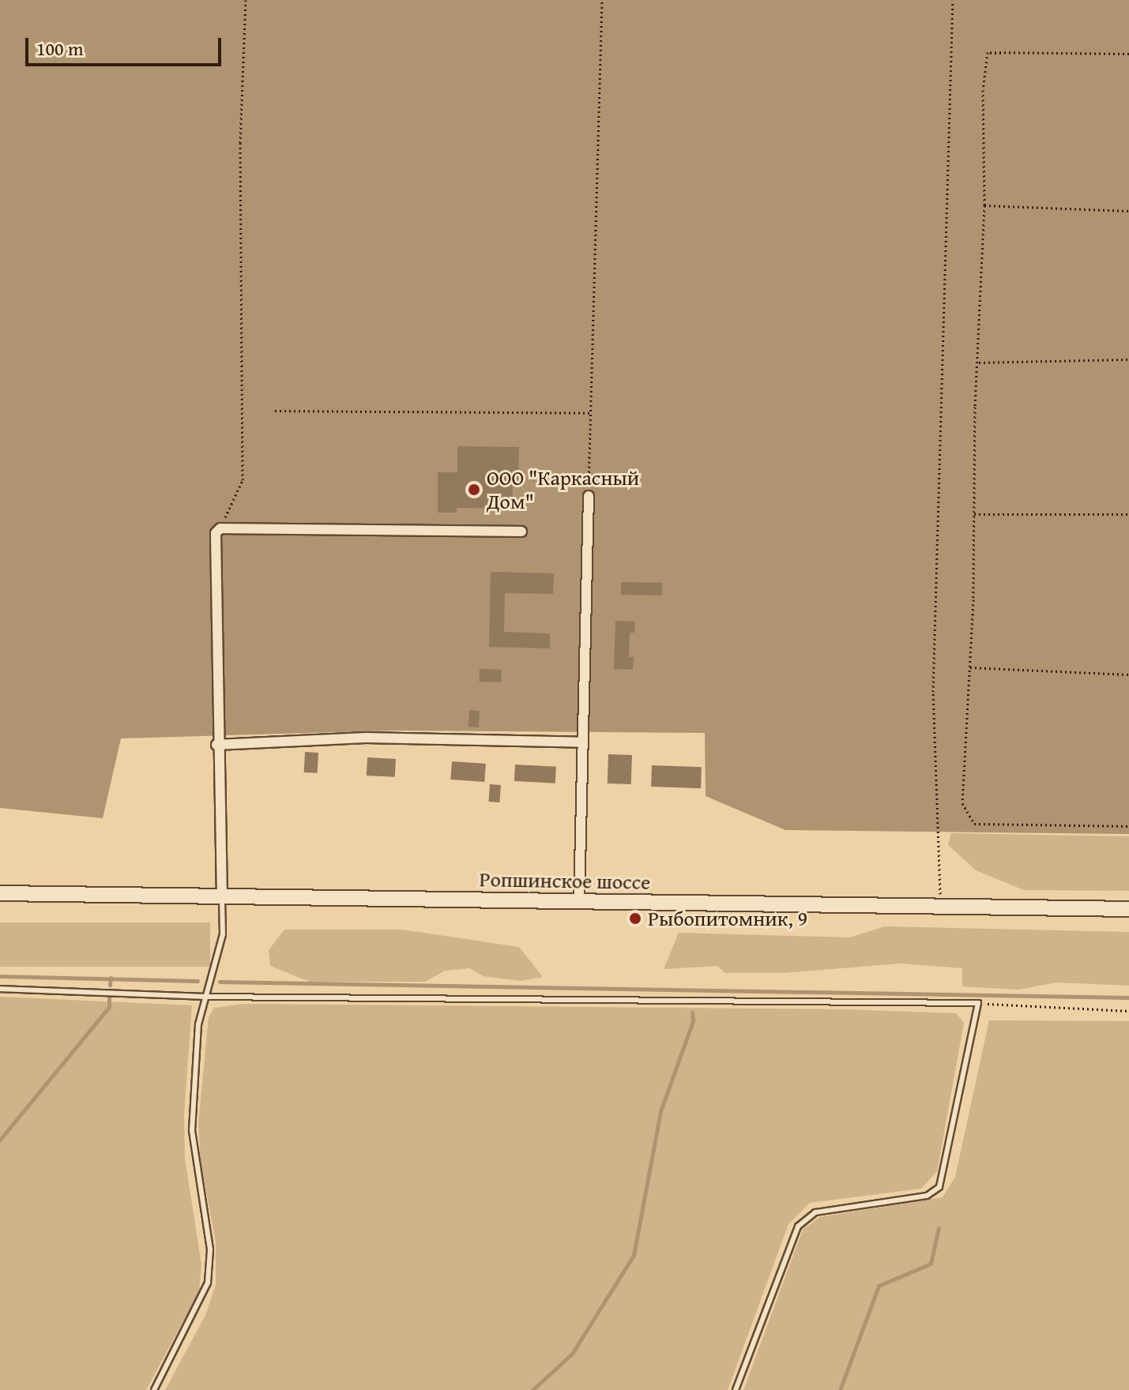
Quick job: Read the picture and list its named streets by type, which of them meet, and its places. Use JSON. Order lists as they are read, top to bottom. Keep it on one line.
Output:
{"streets":{"main road":["Ропшинское шоссе"]},"places":["ООО \"Каркасный Дом\"","Рыбопитомник, 9"],"scale_bar":"100 m"}
